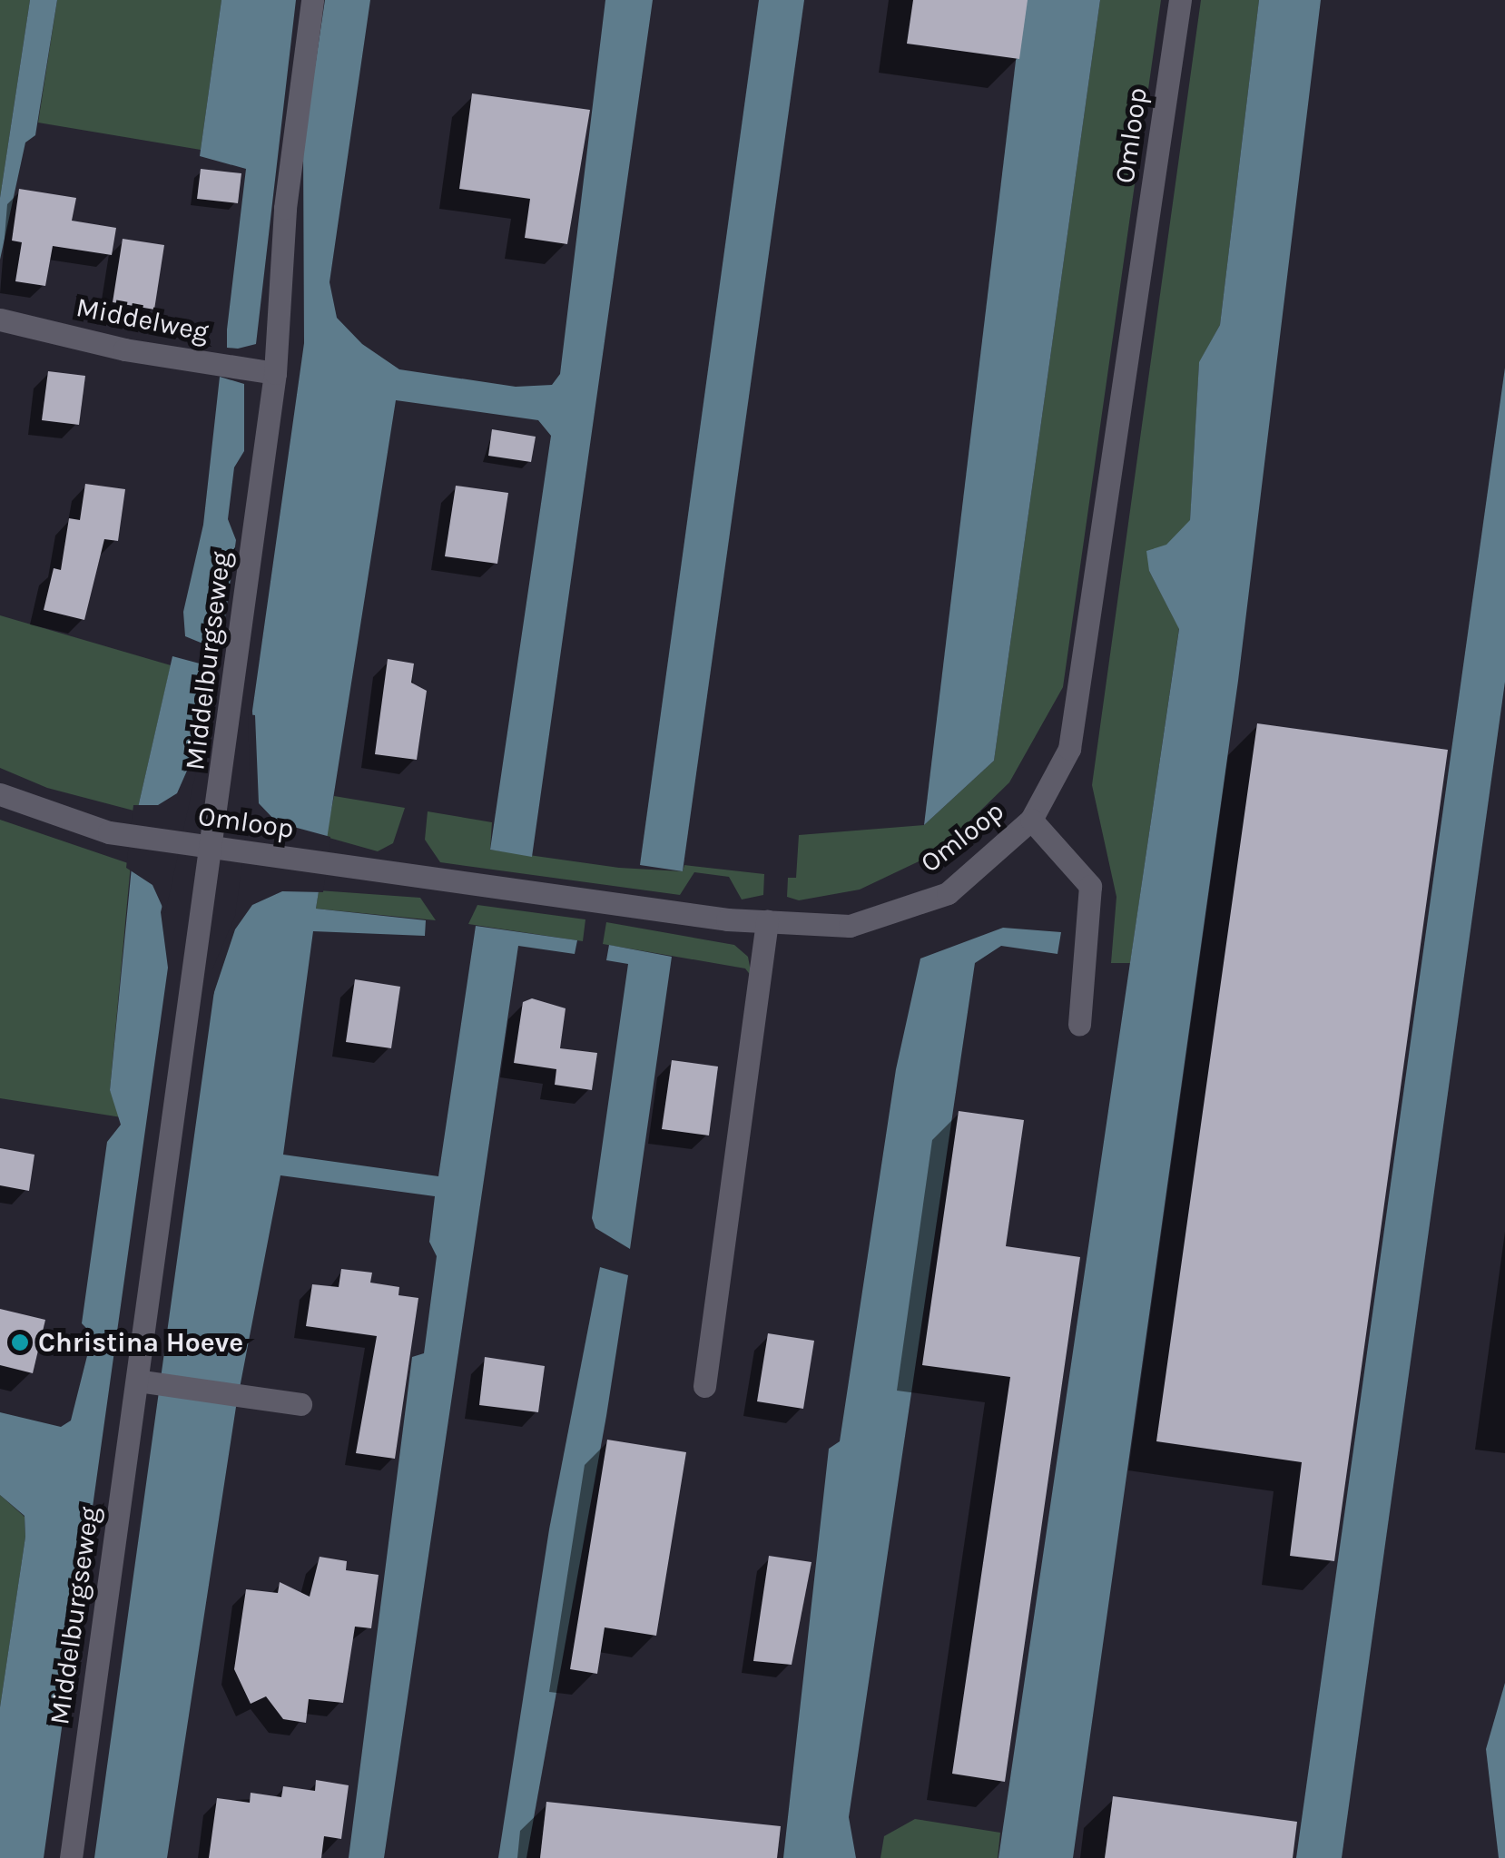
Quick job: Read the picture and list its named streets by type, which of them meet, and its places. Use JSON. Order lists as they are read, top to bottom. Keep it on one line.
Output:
{"streets":{"street":["Omloop","Middelweg","Middelburgseweg"]},"crossings":[["Omloop","Middelburgseweg"],["Middelweg","Middelburgseweg"]],"places":["Christina Hoeve"]}
